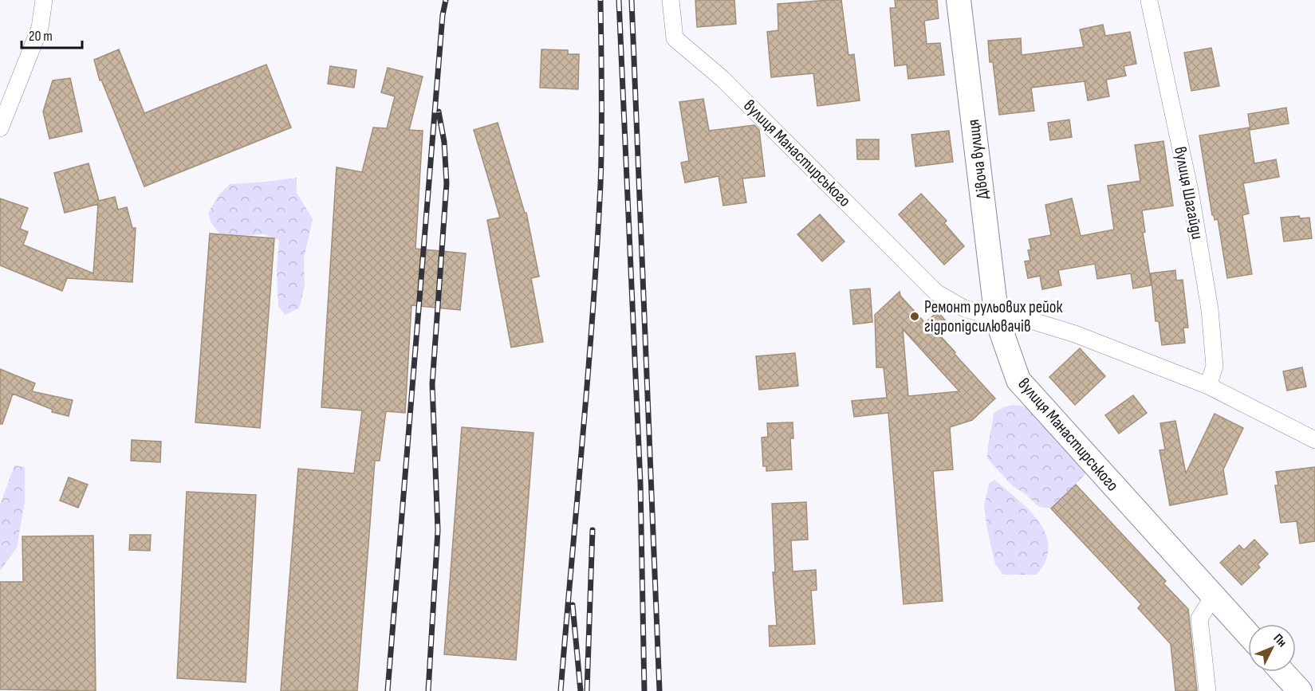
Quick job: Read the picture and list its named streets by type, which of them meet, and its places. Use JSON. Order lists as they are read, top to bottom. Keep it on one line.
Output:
{"streets":{"main road":["вулиця Манастирського","Дівоча вулиця"],"street":["вулиця Шагайди"]},"crossings":[["вулиця Манастирського","Дівоча вулиця"]],"places":["Ремонт рульових рейок гідропідсилювачів"],"scale_bar":"20 m","north":"top right"}
